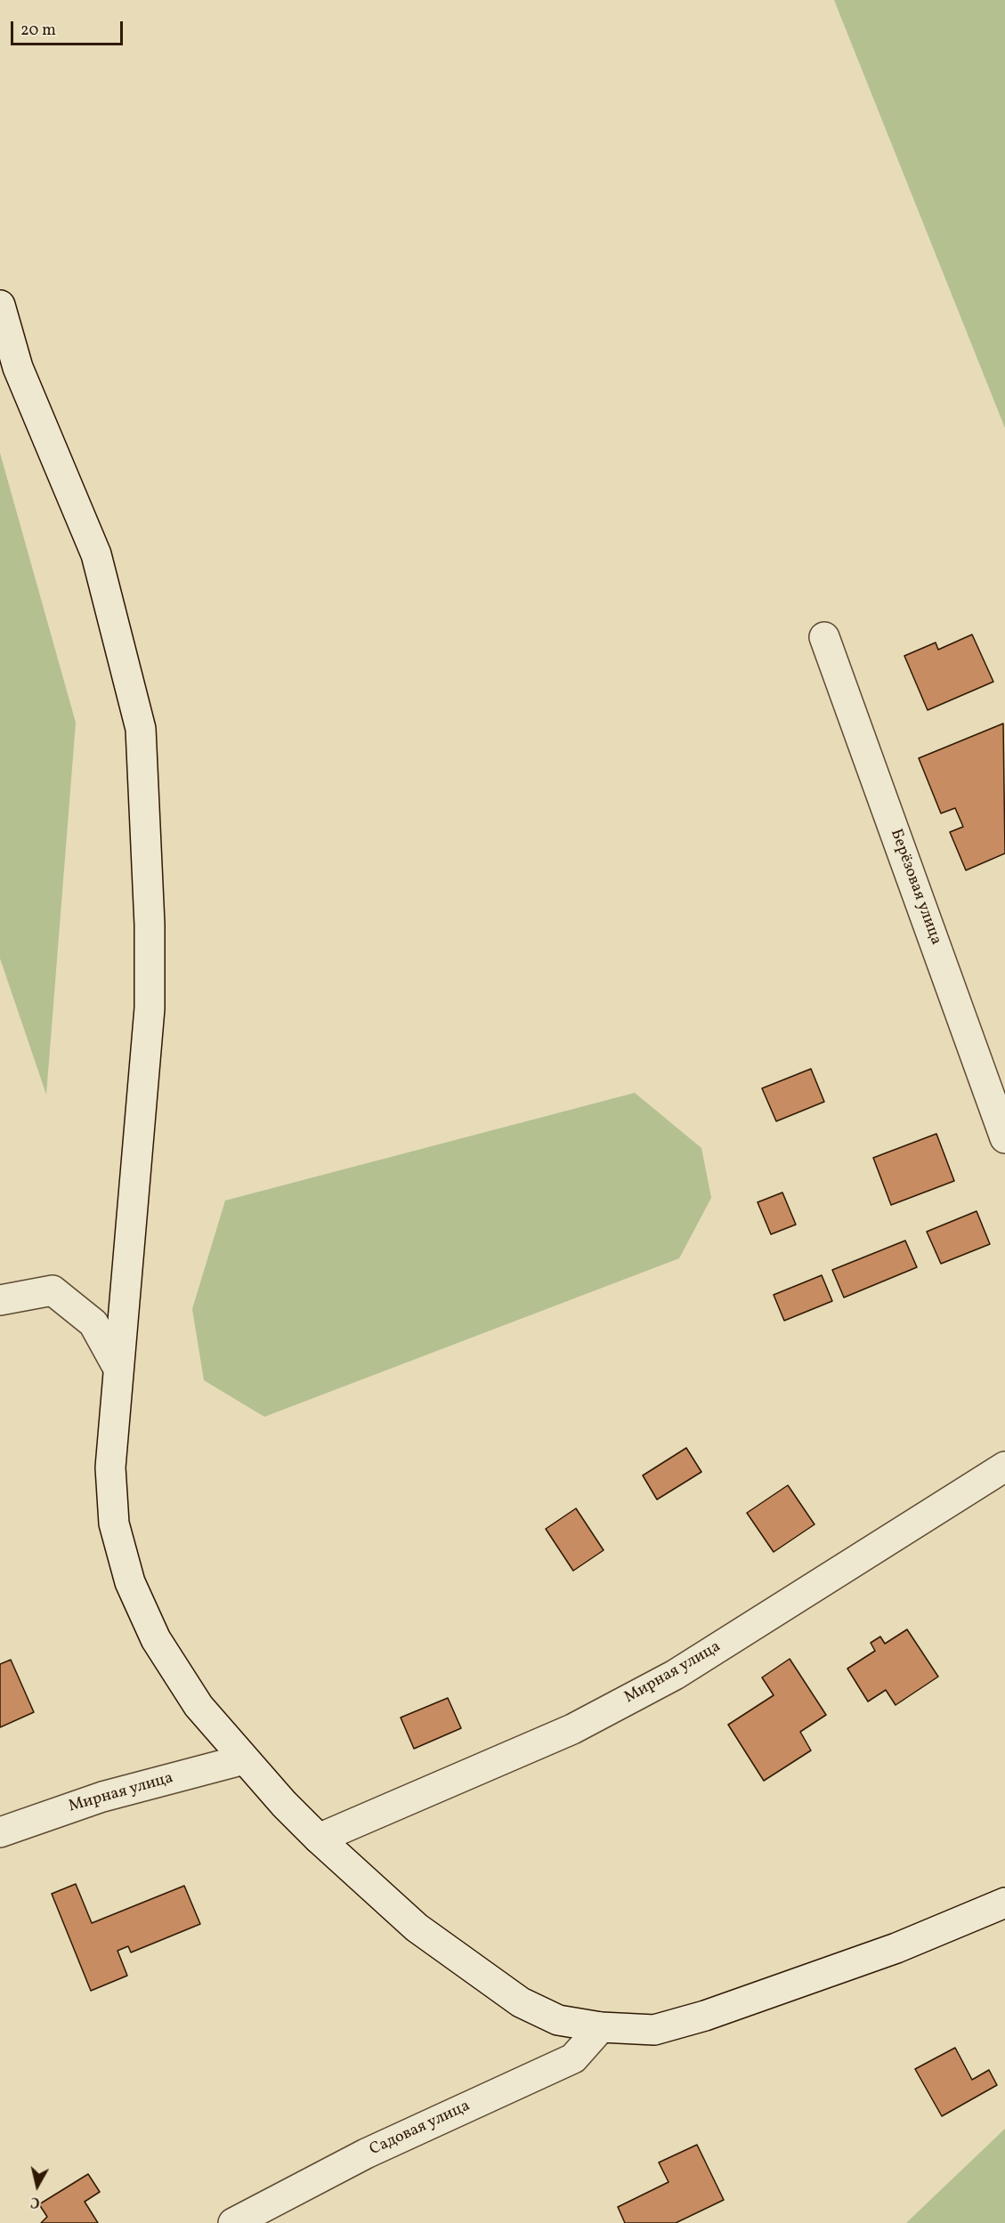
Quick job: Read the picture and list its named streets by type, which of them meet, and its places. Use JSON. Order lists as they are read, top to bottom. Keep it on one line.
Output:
{"streets":{"street":["Берёзовая улица","Мирная улица","Садовая улица"]},"scale_bar":"20 m","north":"bottom"}
